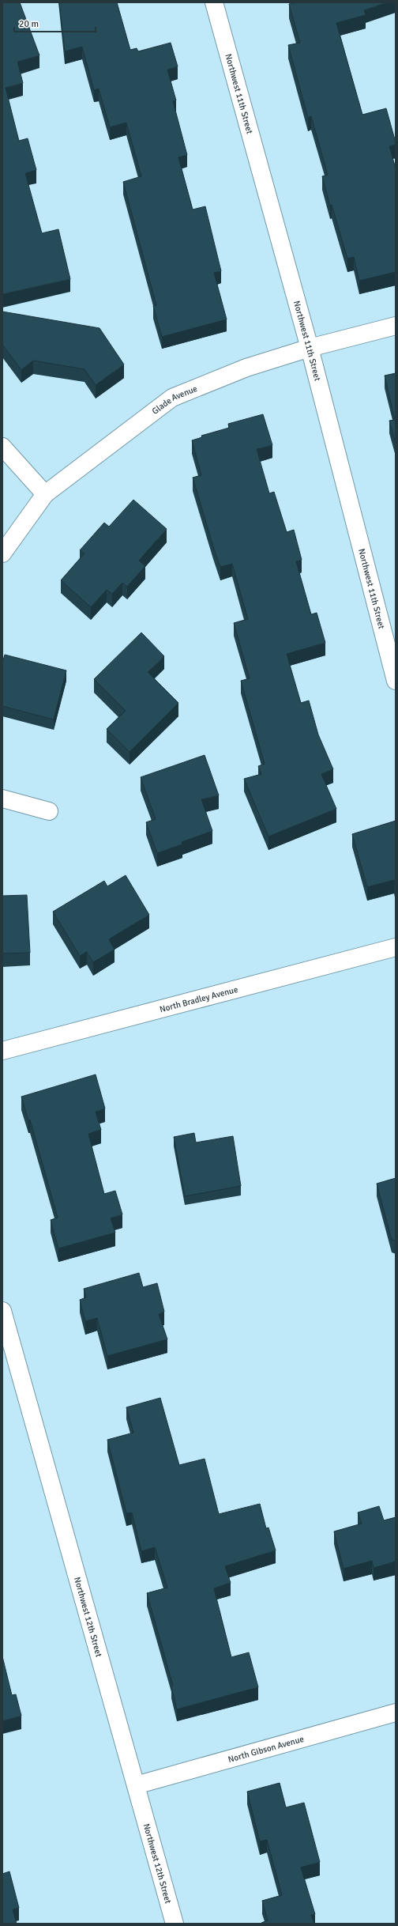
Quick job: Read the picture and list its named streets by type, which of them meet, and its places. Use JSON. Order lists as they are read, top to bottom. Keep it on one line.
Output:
{"streets":{"street":["Northwest 11th Street","Glade Avenue","North Bradley Avenue","Northwest 12th Street","North Gibson Avenue"]},"crossings":[["Northwest 11th Street","Glade Avenue"],["Northwest 12th Street","North Gibson Avenue"]],"scale_bar":"20 m"}
